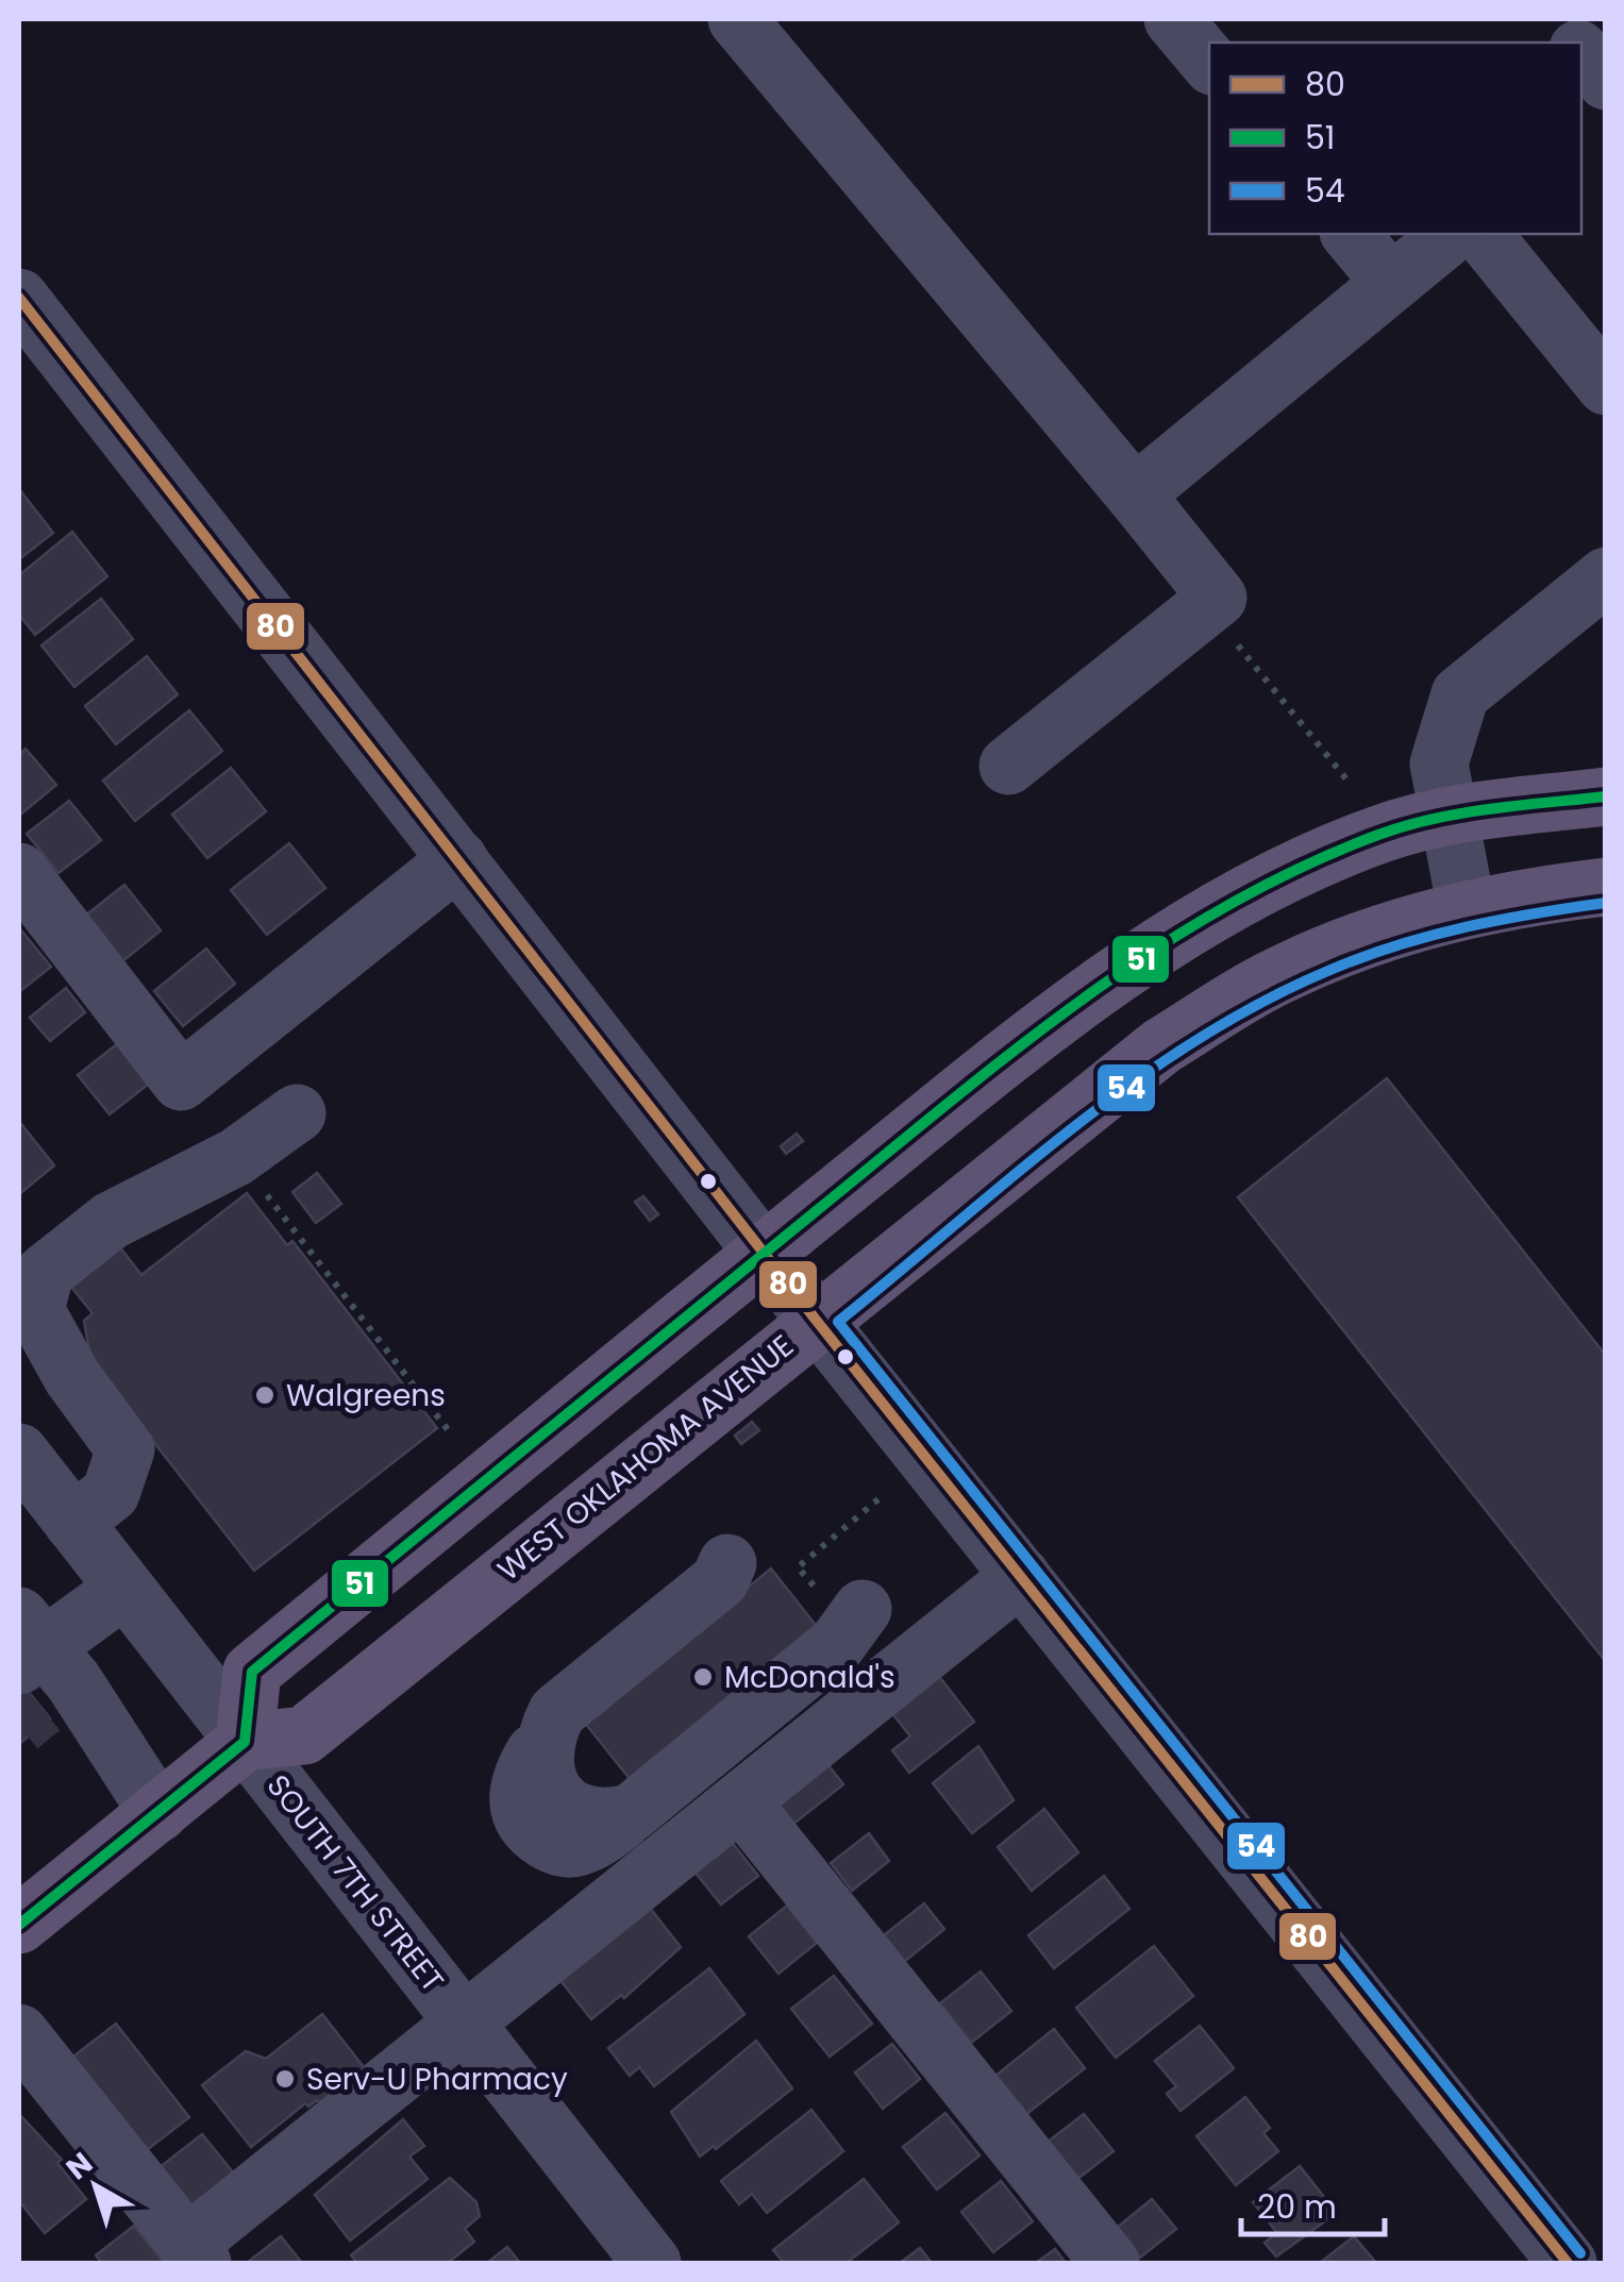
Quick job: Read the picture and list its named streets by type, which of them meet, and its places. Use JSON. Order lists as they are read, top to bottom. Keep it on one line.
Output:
{"streets":{"main road":["WEST OKLAHOMA AVENUE"],"street":["SOUTH 7TH STREET"]},"crossings":[["WEST OKLAHOMA AVENUE","SOUTH 7TH STREET"]],"places":["Walgreens","McDonald's","Serv-U Pharmacy"],"lines":["transit line 80","transit line 51","transit line 54"],"legend":["80","51","54"],"scale_bar":"20 m","north":"top left"}
